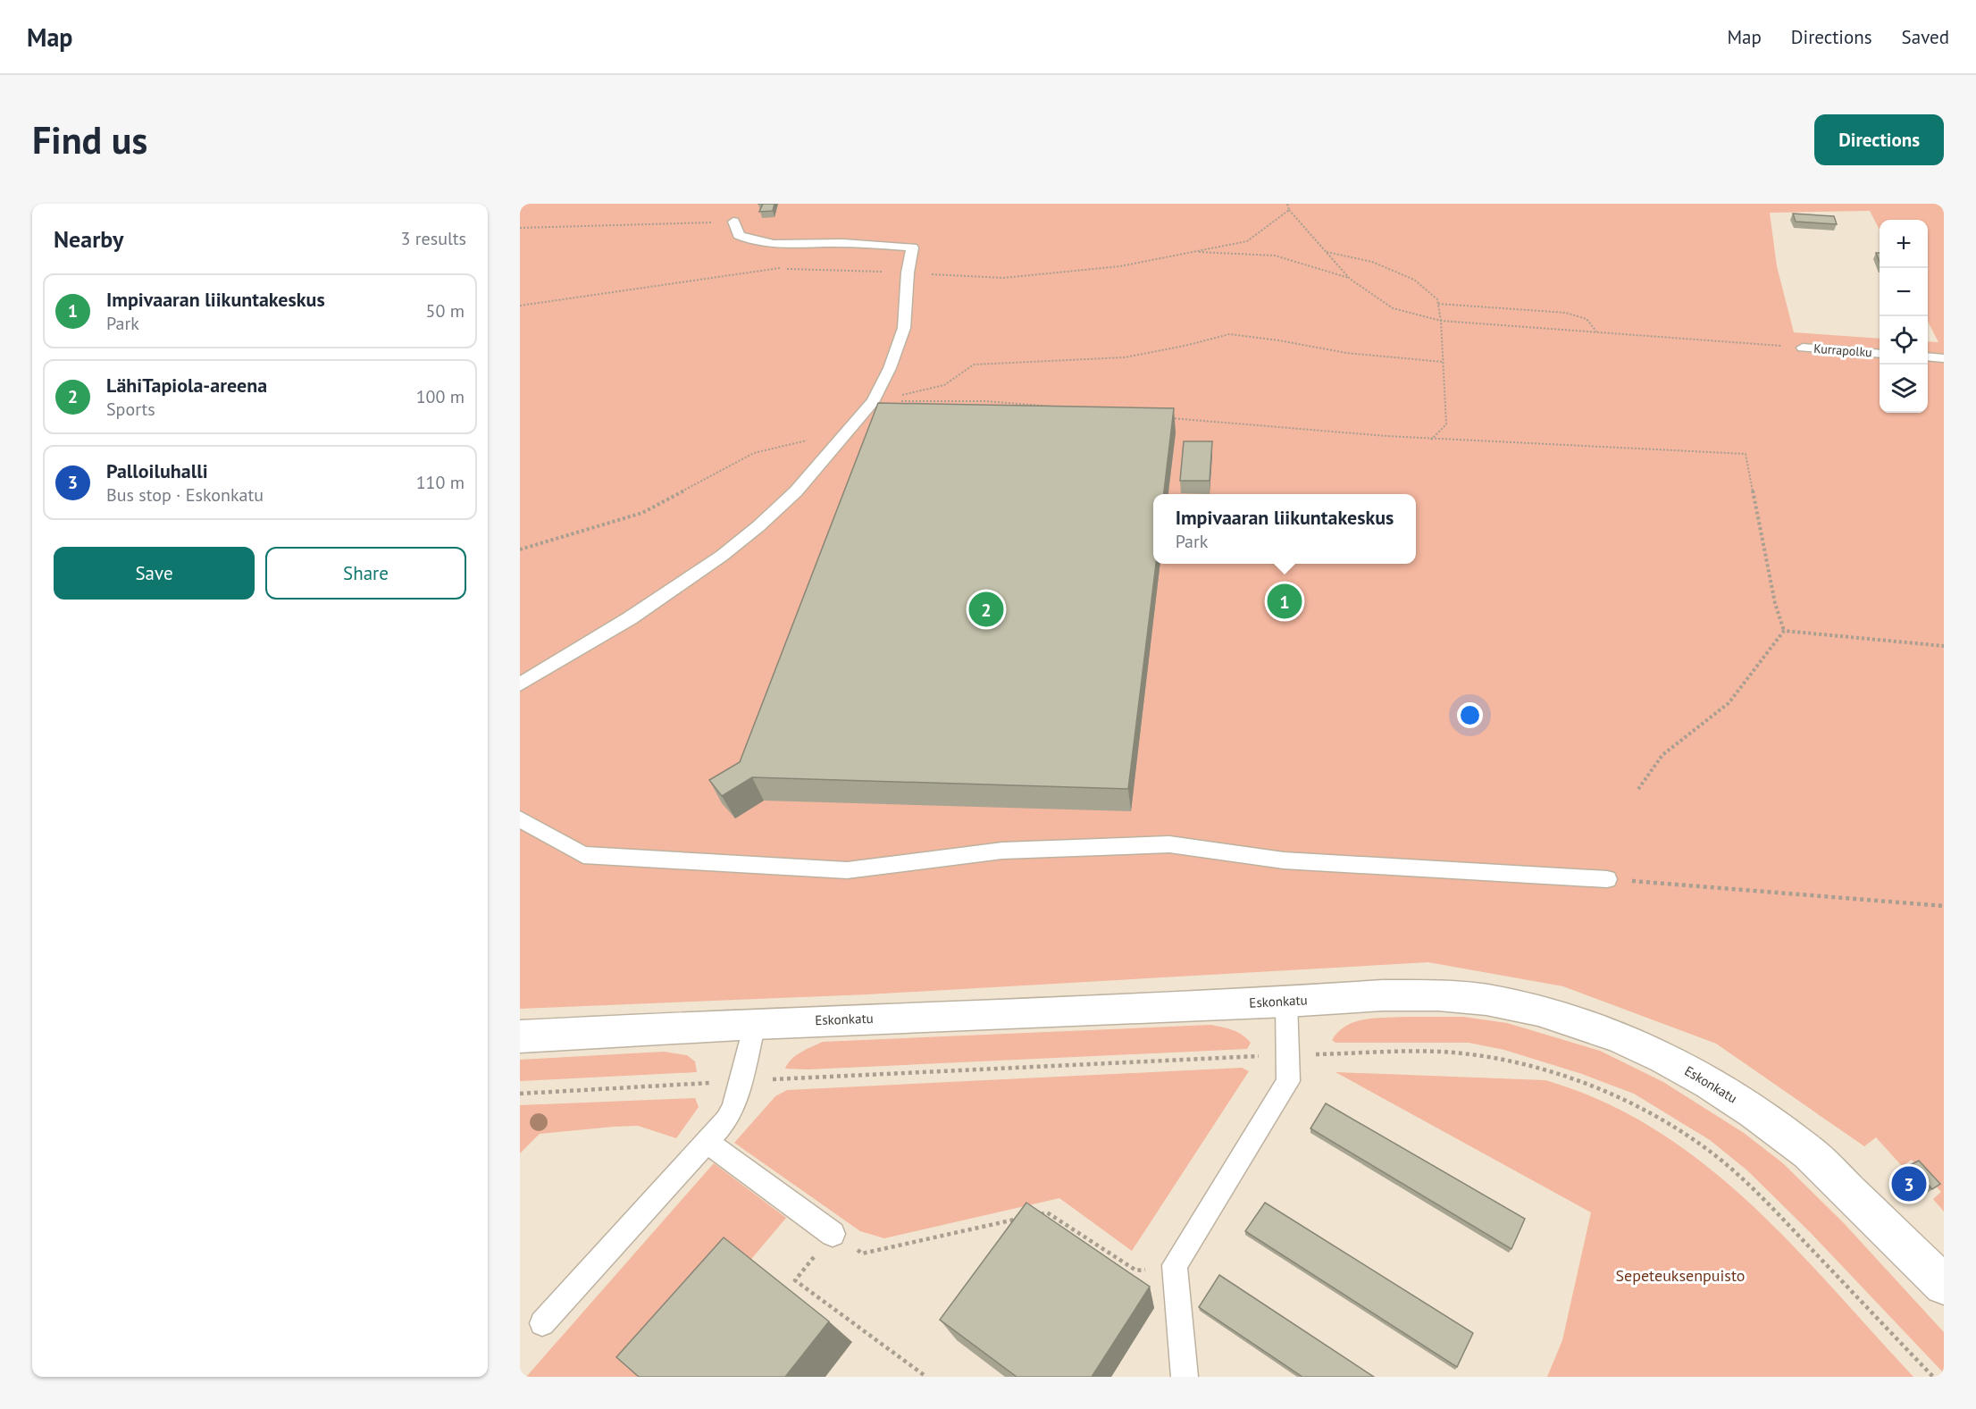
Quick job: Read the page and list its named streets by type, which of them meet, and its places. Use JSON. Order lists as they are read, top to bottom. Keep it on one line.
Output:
{"streets":{"street":["Eskonkatu"],"lane":["Kurrapolku"]},"parks":["Sepeteuksenpuisto"],"page":{"header":"Map","nav":["Map","Directions","Saved"],"buttons":["Directions",["Save","Share"]],"title":"Find us","heading":["Nearby","3 results"],"map_buttons":["+","−"],"list":[{"mark":"1","name":"Impivaaran liikuntakeskus","note":"Park","value":"50 m"},{"mark":"2","name":"LähiTapiola-areena","note":"Sports","value":"100 m"},{"mark":"3","name":"Palloiluhalli","note":"Bus stop · Eskonkatu","value":"110 m"}],"popup":["Impivaaran liikuntakeskus","Park"],"pins":["1","2","3"]}}
